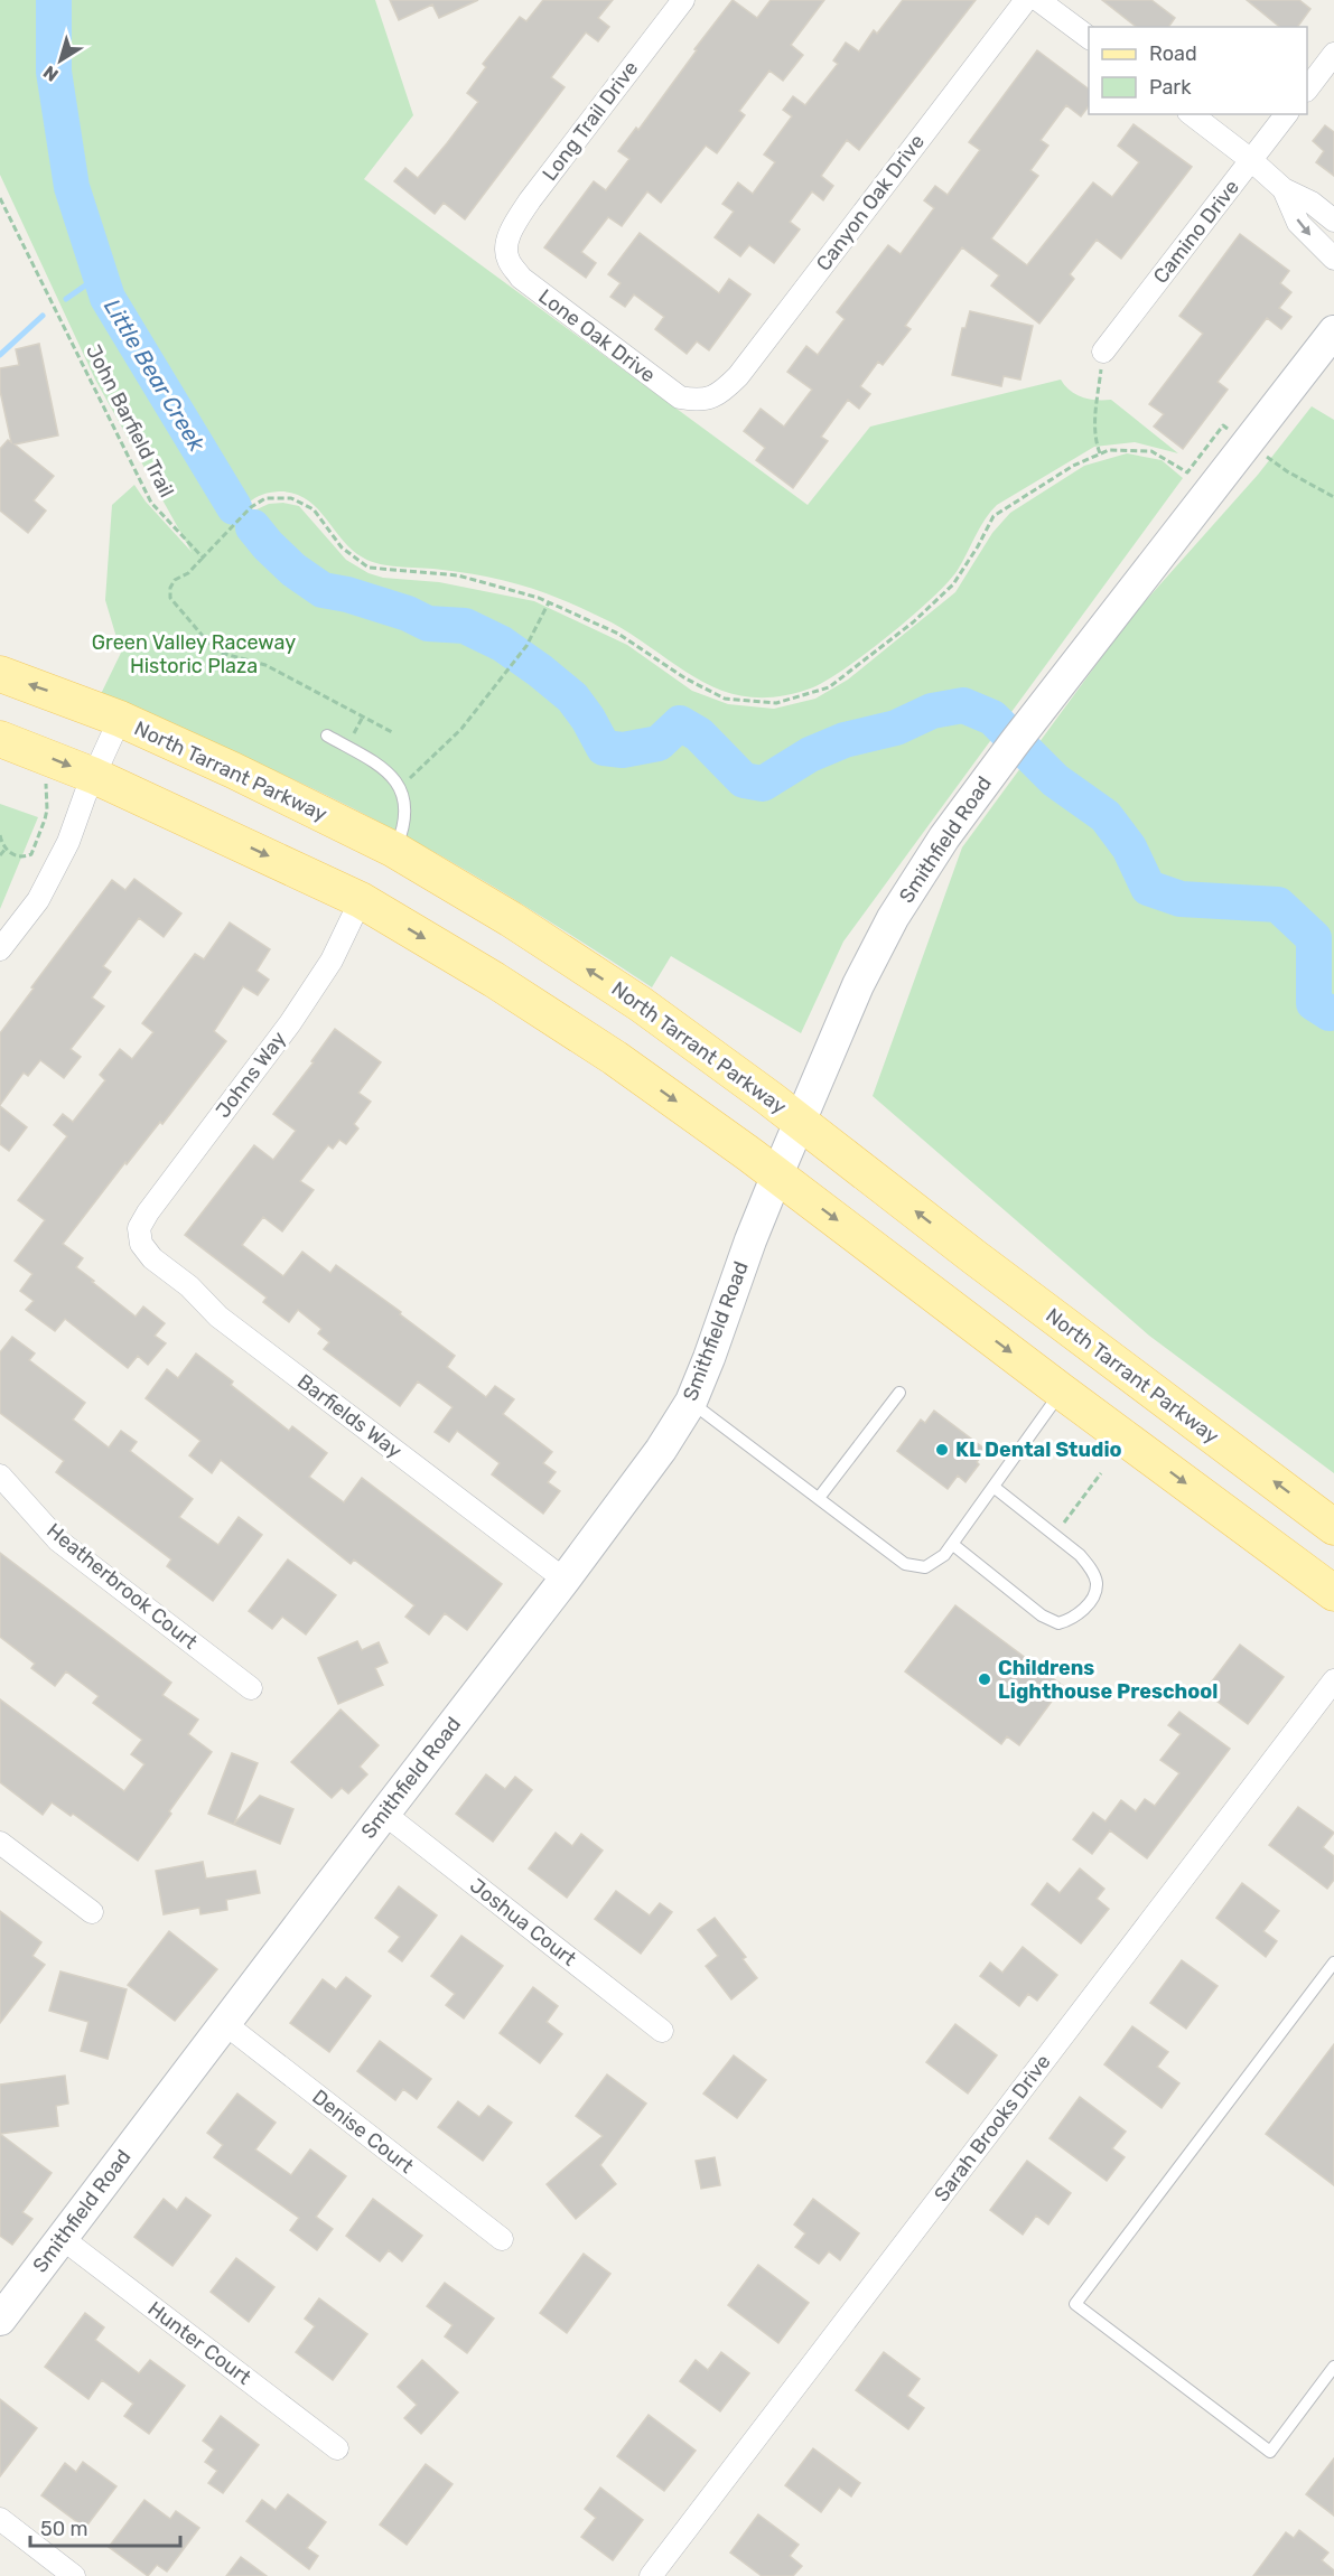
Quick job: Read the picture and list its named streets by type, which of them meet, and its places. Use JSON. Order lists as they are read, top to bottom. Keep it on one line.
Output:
{"streets":{"main road":["North Tarrant Parkway","Smithfield Road"],"street":["Long Trail Drive","Canyon Oak Drive","Camino Drive","Lone Oak Drive","Johns Way","Barfields Way","Heatherbrook Court","Joshua Court","Sarah Brooks Drive","Denise Court","Hunter Court"],"path":["John Barfield Trail"]},"crossings":[["Long Trail Drive","Lone Oak Drive"],["Canyon Oak Drive","Lone Oak Drive"],["North Tarrant Parkway","Smithfield Road"],["Smithfield Road","Barfields Way"],["Smithfield Road","Joshua Court"],["Smithfield Road","Denise Court"],["Smithfield Road","Hunter Court"],["Johns Way","Barfields Way"]],"water":["Little Bear Creek"],"parks":["Green Valley Raceway Historic Plaza"],"places":["KL Dental Studio","Childrens Lighthouse Preschool"],"legend":["Road","Park"],"scale_bar":"50 m","north":"bottom left"}
